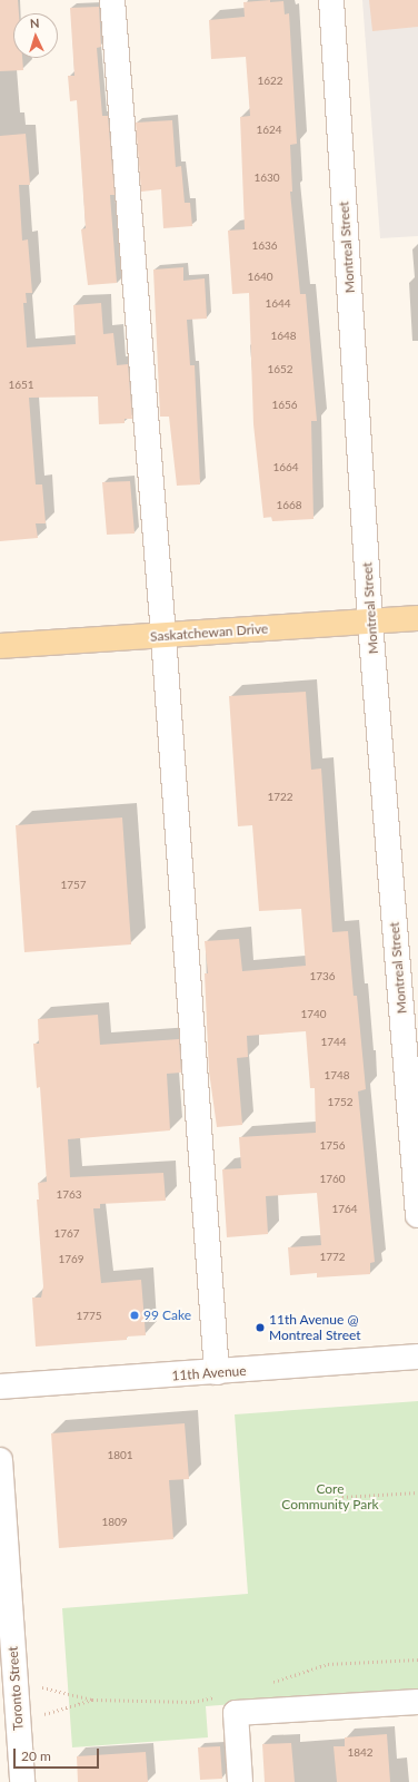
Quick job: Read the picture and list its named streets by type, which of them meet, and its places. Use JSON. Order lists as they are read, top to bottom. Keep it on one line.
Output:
{"streets":{"main road":["Saskatchewan Drive"],"street":["Montreal Street","11th Avenue","Toronto Street"]},"crossings":[["Montreal Street","Saskatchewan Drive"]],"parks":["Core Community Park"],"places":["99 Cake","11th Avenue @ Montreal Street"],"house_numbers":["1622","1624","1630","1636","1640","1644","1648","1652","1651","1656","1664","1668","1722","1757","1736","1740","1744","1748","1752","1756","1760","1763","1764","1767","1772","1769","1775","1801","1809","1842"],"scale_bar":"20 m","north":"top"}
